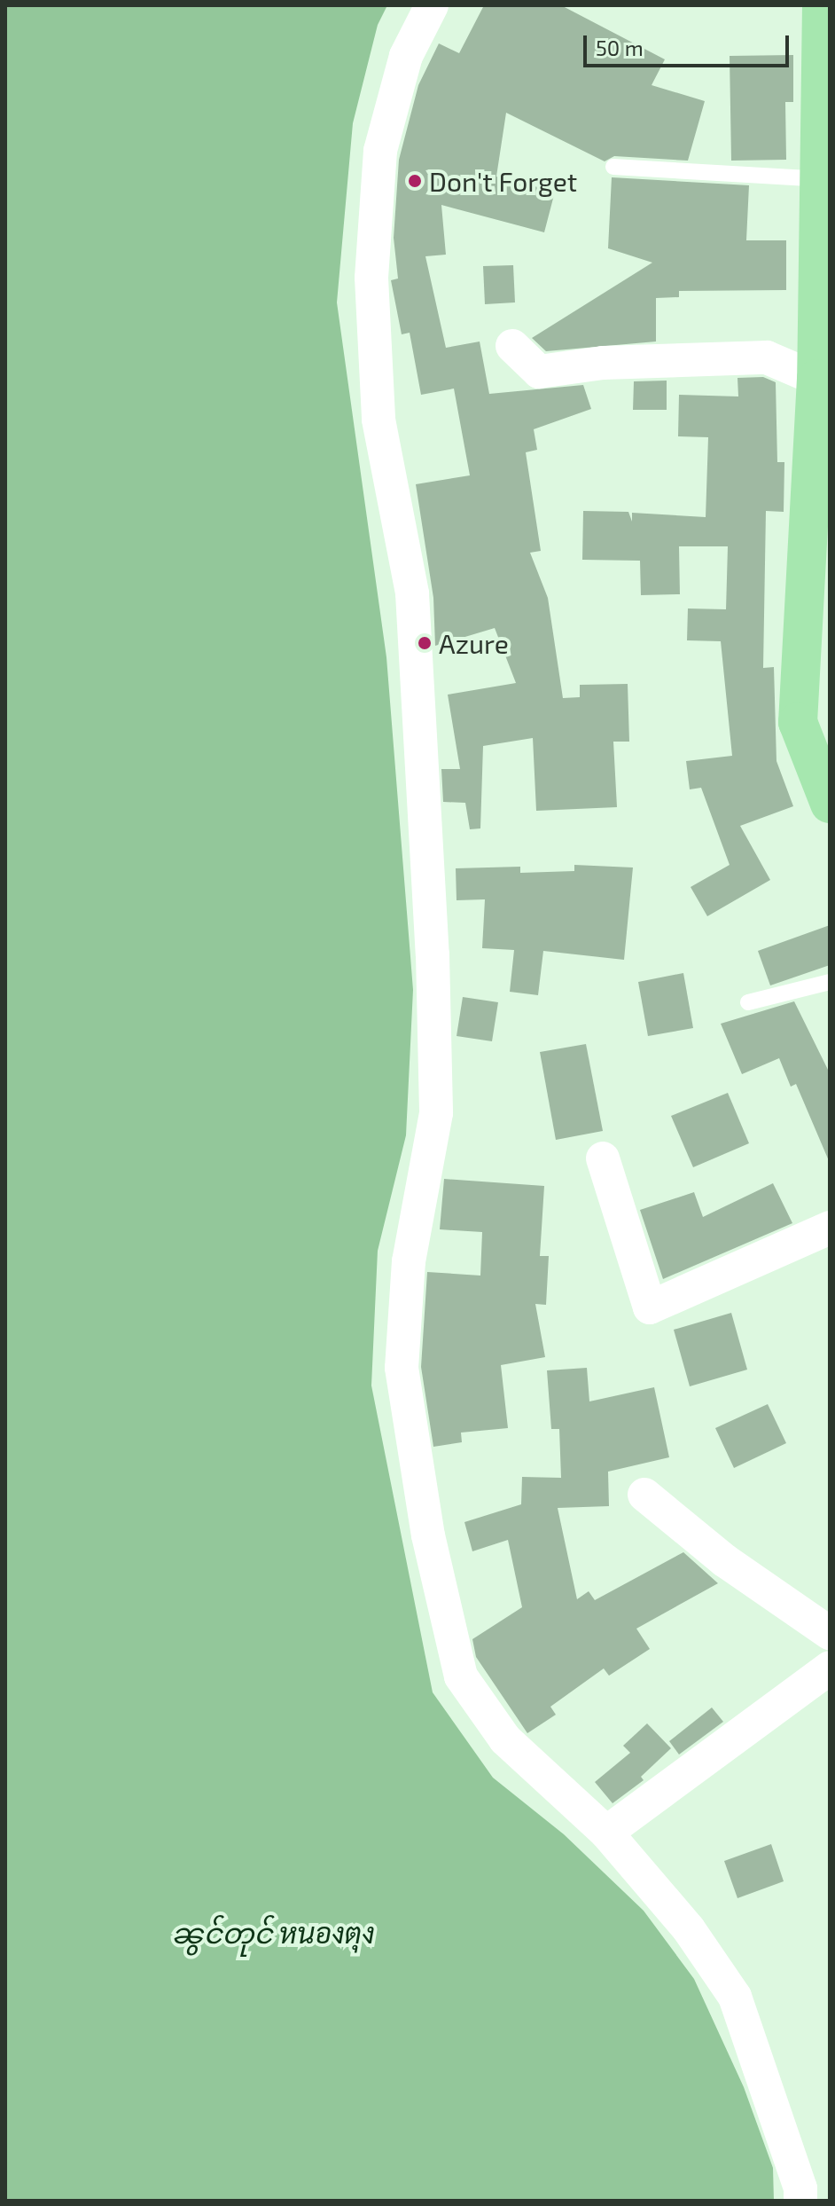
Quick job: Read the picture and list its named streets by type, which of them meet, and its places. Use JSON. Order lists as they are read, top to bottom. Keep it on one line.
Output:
{"water":["ၼွင်တုင် หนองตุง"],"places":["Don't Forget","Azure"],"scale_bar":"50 m"}
